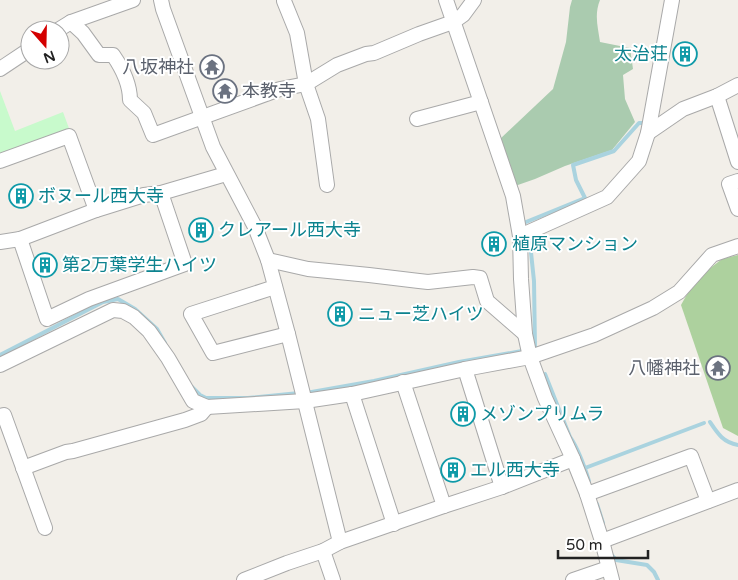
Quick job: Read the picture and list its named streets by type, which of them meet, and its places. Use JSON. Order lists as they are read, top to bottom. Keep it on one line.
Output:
{"places":{"building":["太治荘","ボヌール西大寺","クレアール西大寺","植原マンション","第2万葉学生ハイツ","ニュー芝ハイツ","メゾンプリムラ","エル西大寺"],"temple":["八坂神社","本教寺","八幡神社"]},"scale_bar":"50 m","north":"bottom"}
